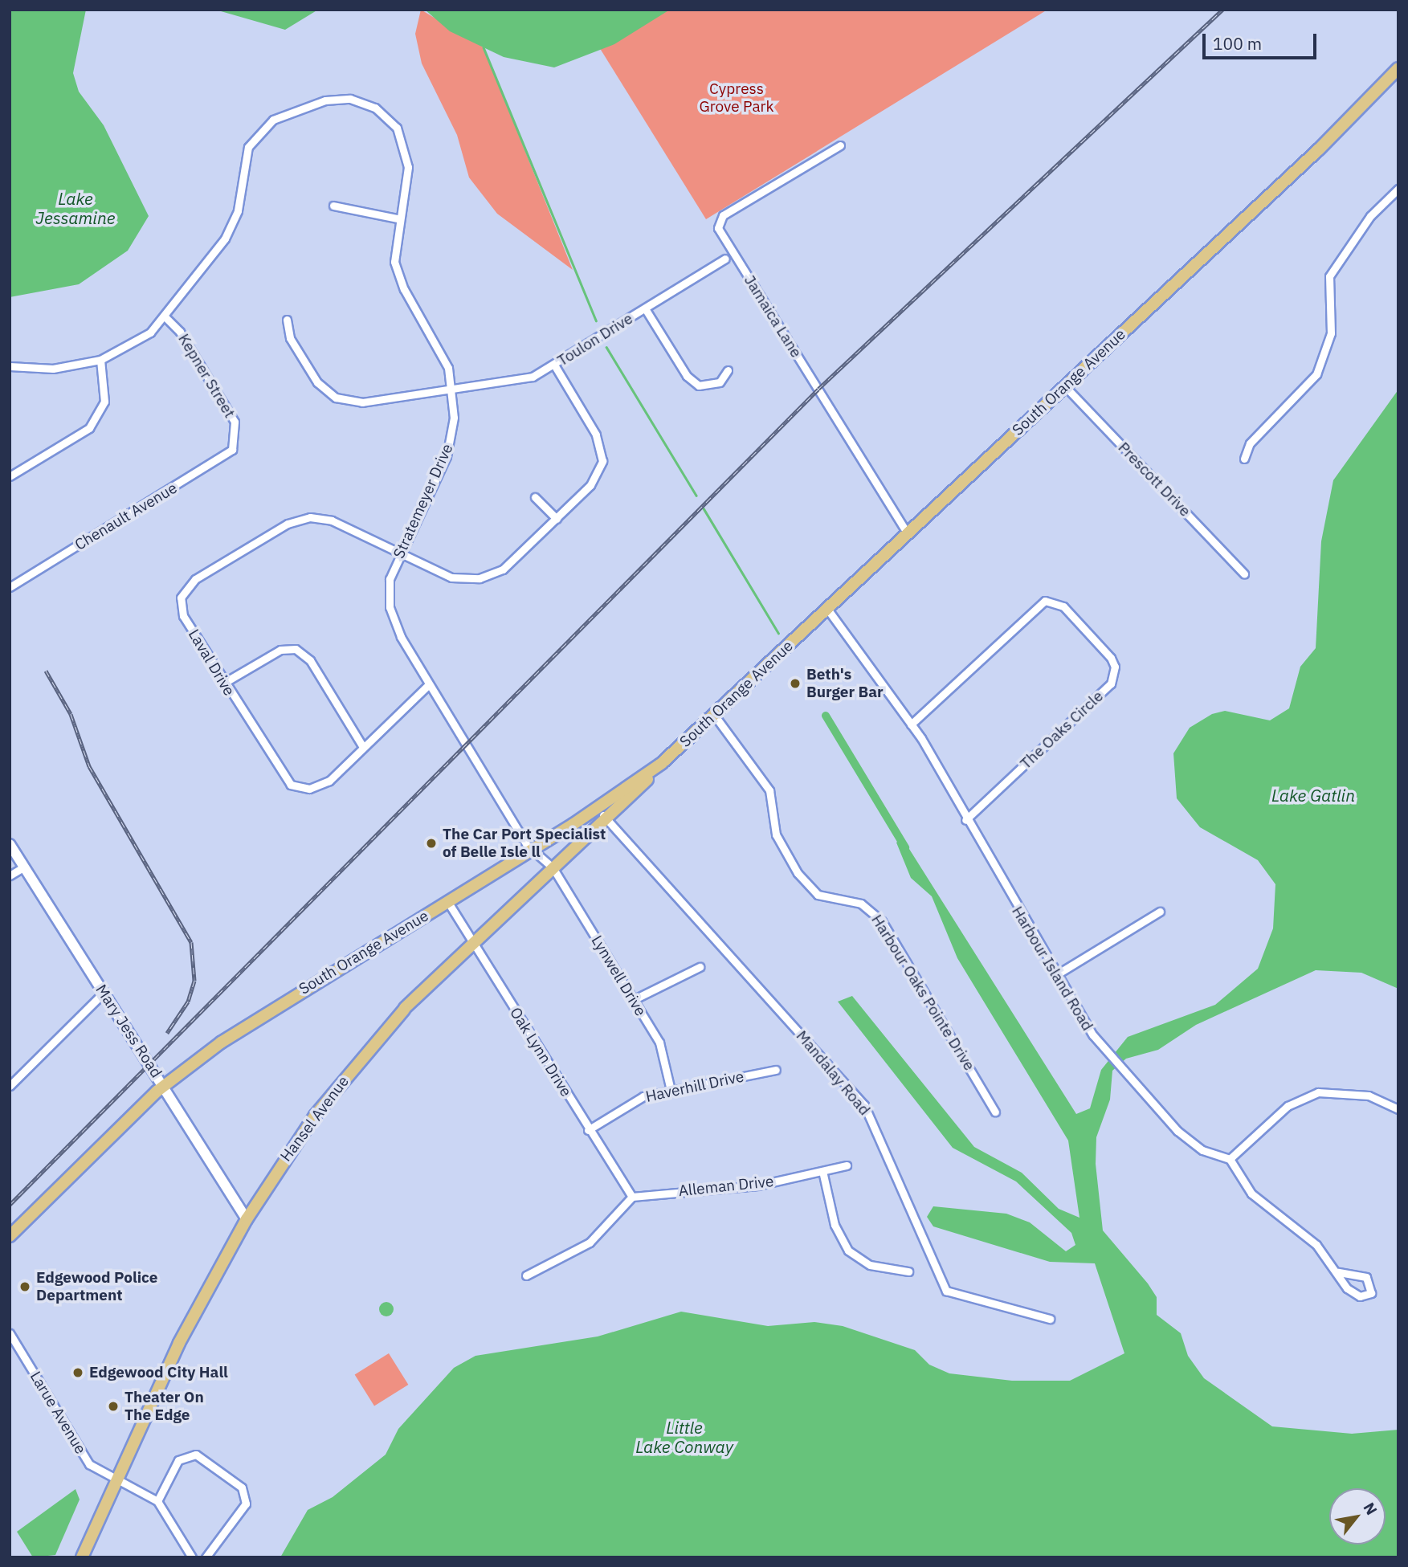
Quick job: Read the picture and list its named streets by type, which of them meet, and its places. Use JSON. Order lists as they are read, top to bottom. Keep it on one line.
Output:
{"streets":{"main road":["South Orange Avenue","Hansel Avenue"],"street":["Jamaica Lane","Toulon Drive","Kepner Street","Prescott Drive","Stratemeyer Drive","Chenault Avenue","Laval Drive","The Oaks Circle","Harbour Island Road","Lynwell Drive","Harbour Oaks Pointe Drive","Mary Jess Road","Oak Lynn Drive","Mandalay Road","Haverhill Drive","Alleman Drive","Larue Avenue"]},"crossings":[["Jamaica Lane","South Orange Avenue"],["Toulon Drive","Stratemeyer Drive"],["Toulon Drive","Laval Drive"],["Kepner Street","Stratemeyer Drive"],["Kepner Street","Chenault Avenue"],["South Orange Avenue","Prescott Drive"],["South Orange Avenue","Stratemeyer Drive"],["South Orange Avenue","Harbour Island Road"],["South Orange Avenue","Harbour Oaks Pointe Drive"],["South Orange Avenue","Mary Jess Road"],["South Orange Avenue","Oak Lynn Drive"],["South Orange Avenue","Mandalay Road"],["South Orange Avenue","Hansel Avenue"],["Stratemeyer Drive","Laval Drive"],["The Oaks Circle","Harbour Island Road"],["Lynwell Drive","Haverhill Drive"],["Lynwell Drive","Hansel Avenue"],["Mary Jess Road","Hansel Avenue"],["Oak Lynn Drive","Haverhill Drive"],["Oak Lynn Drive","Hansel Avenue"],["Oak Lynn Drive","Alleman Drive"],["Mandalay Road","Hansel Avenue"],["Hansel Avenue","Larue Avenue"]],"water":["Lake Jessamine","Lake Gatlin","Little Lake Conway"],"parks":["Cypress Grove Park"],"places":["Beth's Burger Bar","The Car Port Specialist of Belle Isle ll","Edgewood Police Department","Edgewood City Hall","Theater On The Edge"],"scale_bar":"100 m","north":"top right"}
